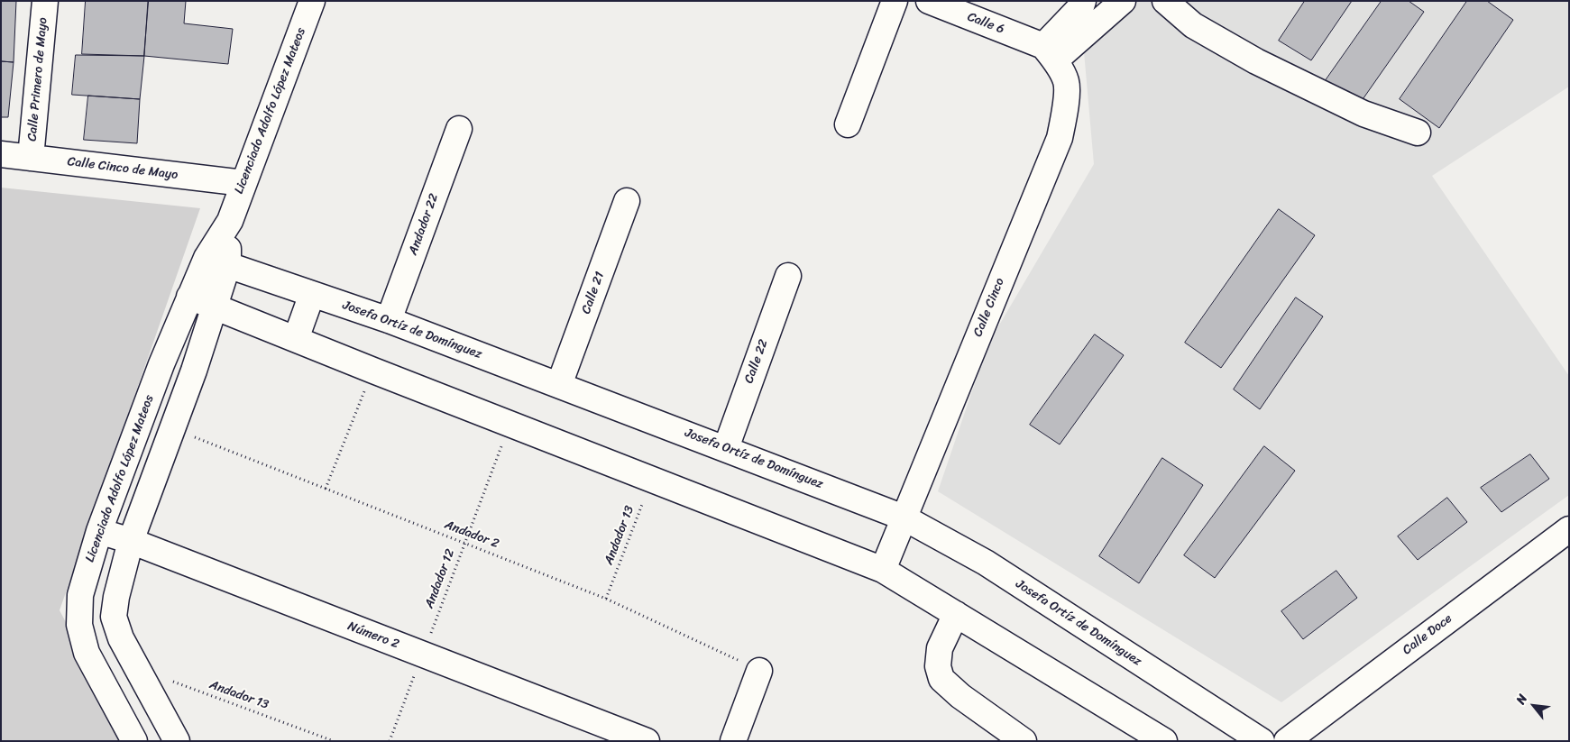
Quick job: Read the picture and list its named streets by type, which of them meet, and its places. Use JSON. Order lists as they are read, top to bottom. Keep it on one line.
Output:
{"streets":{"street":["Calle 6","Calle Primero de Mayo","Licenciado Adolfo López Mateos","Calle Cinco de Mayo","Andador 22","Calle 21","Calle Cinco","Josefa Ortíz de Domínguez","Calle 22","Calle Doce","Número 2"],"path":["Andador 2","Andador 13","Andador 12"]},"crossings":[["Calle 6","Calle Cinco"],["Calle Primero de Mayo","Calle Cinco de Mayo"],["Licenciado Adolfo López Mateos","Calle Cinco de Mayo"],["Licenciado Adolfo López Mateos","Josefa Ortíz de Domínguez"],["Licenciado Adolfo López Mateos","Andador 2"],["Licenciado Adolfo López Mateos","Andador 13"],["Licenciado Adolfo López Mateos","Número 2"],["Andador 22","Josefa Ortíz de Domínguez"],["Calle 21","Josefa Ortíz de Domínguez"],["Calle Cinco","Josefa Ortíz de Domínguez"],["Josefa Ortíz de Domínguez","Calle 22"],["Andador 2","Andador 13"],["Andador 2","Andador 12"],["Andador 12","Número 2"]],"north":"top left"}
